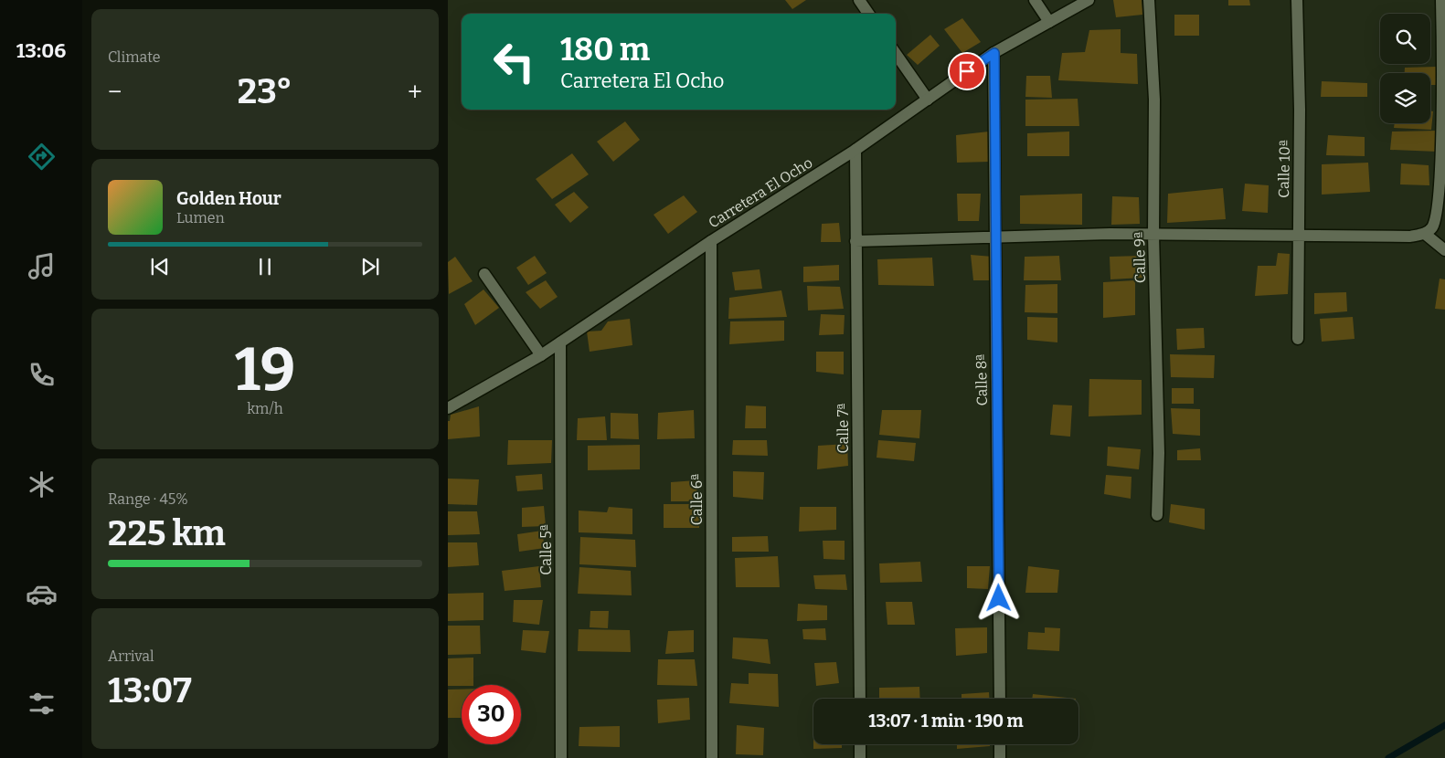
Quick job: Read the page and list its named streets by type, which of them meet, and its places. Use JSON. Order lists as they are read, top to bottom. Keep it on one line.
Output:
{"streets":{"street":["Calle 10ª","Carretera El Ocho","Calle 9ª","Calle 8ª","Calle 7ª","Calle 6ª","Calle 5ª"]},"crossings":[["Carretera El Ocho","Calle 8ª"],["Carretera El Ocho","Calle 7ª"],["Carretera El Ocho","Calle 6ª"],["Carretera El Ocho","Calle 5ª"]],"page":{"tabs":"13:06","tile":["Climate",["19","km/h"],["Range · 45%","225 km"],["Arrival","13:07"]],"turn":["180 m","Carretera El Ocho"],"heat":["−","23°","+"],"song":["Golden Hour","Lumen"],"limit":"30","trip":"13:07 · 1 min · 190 m"}}
